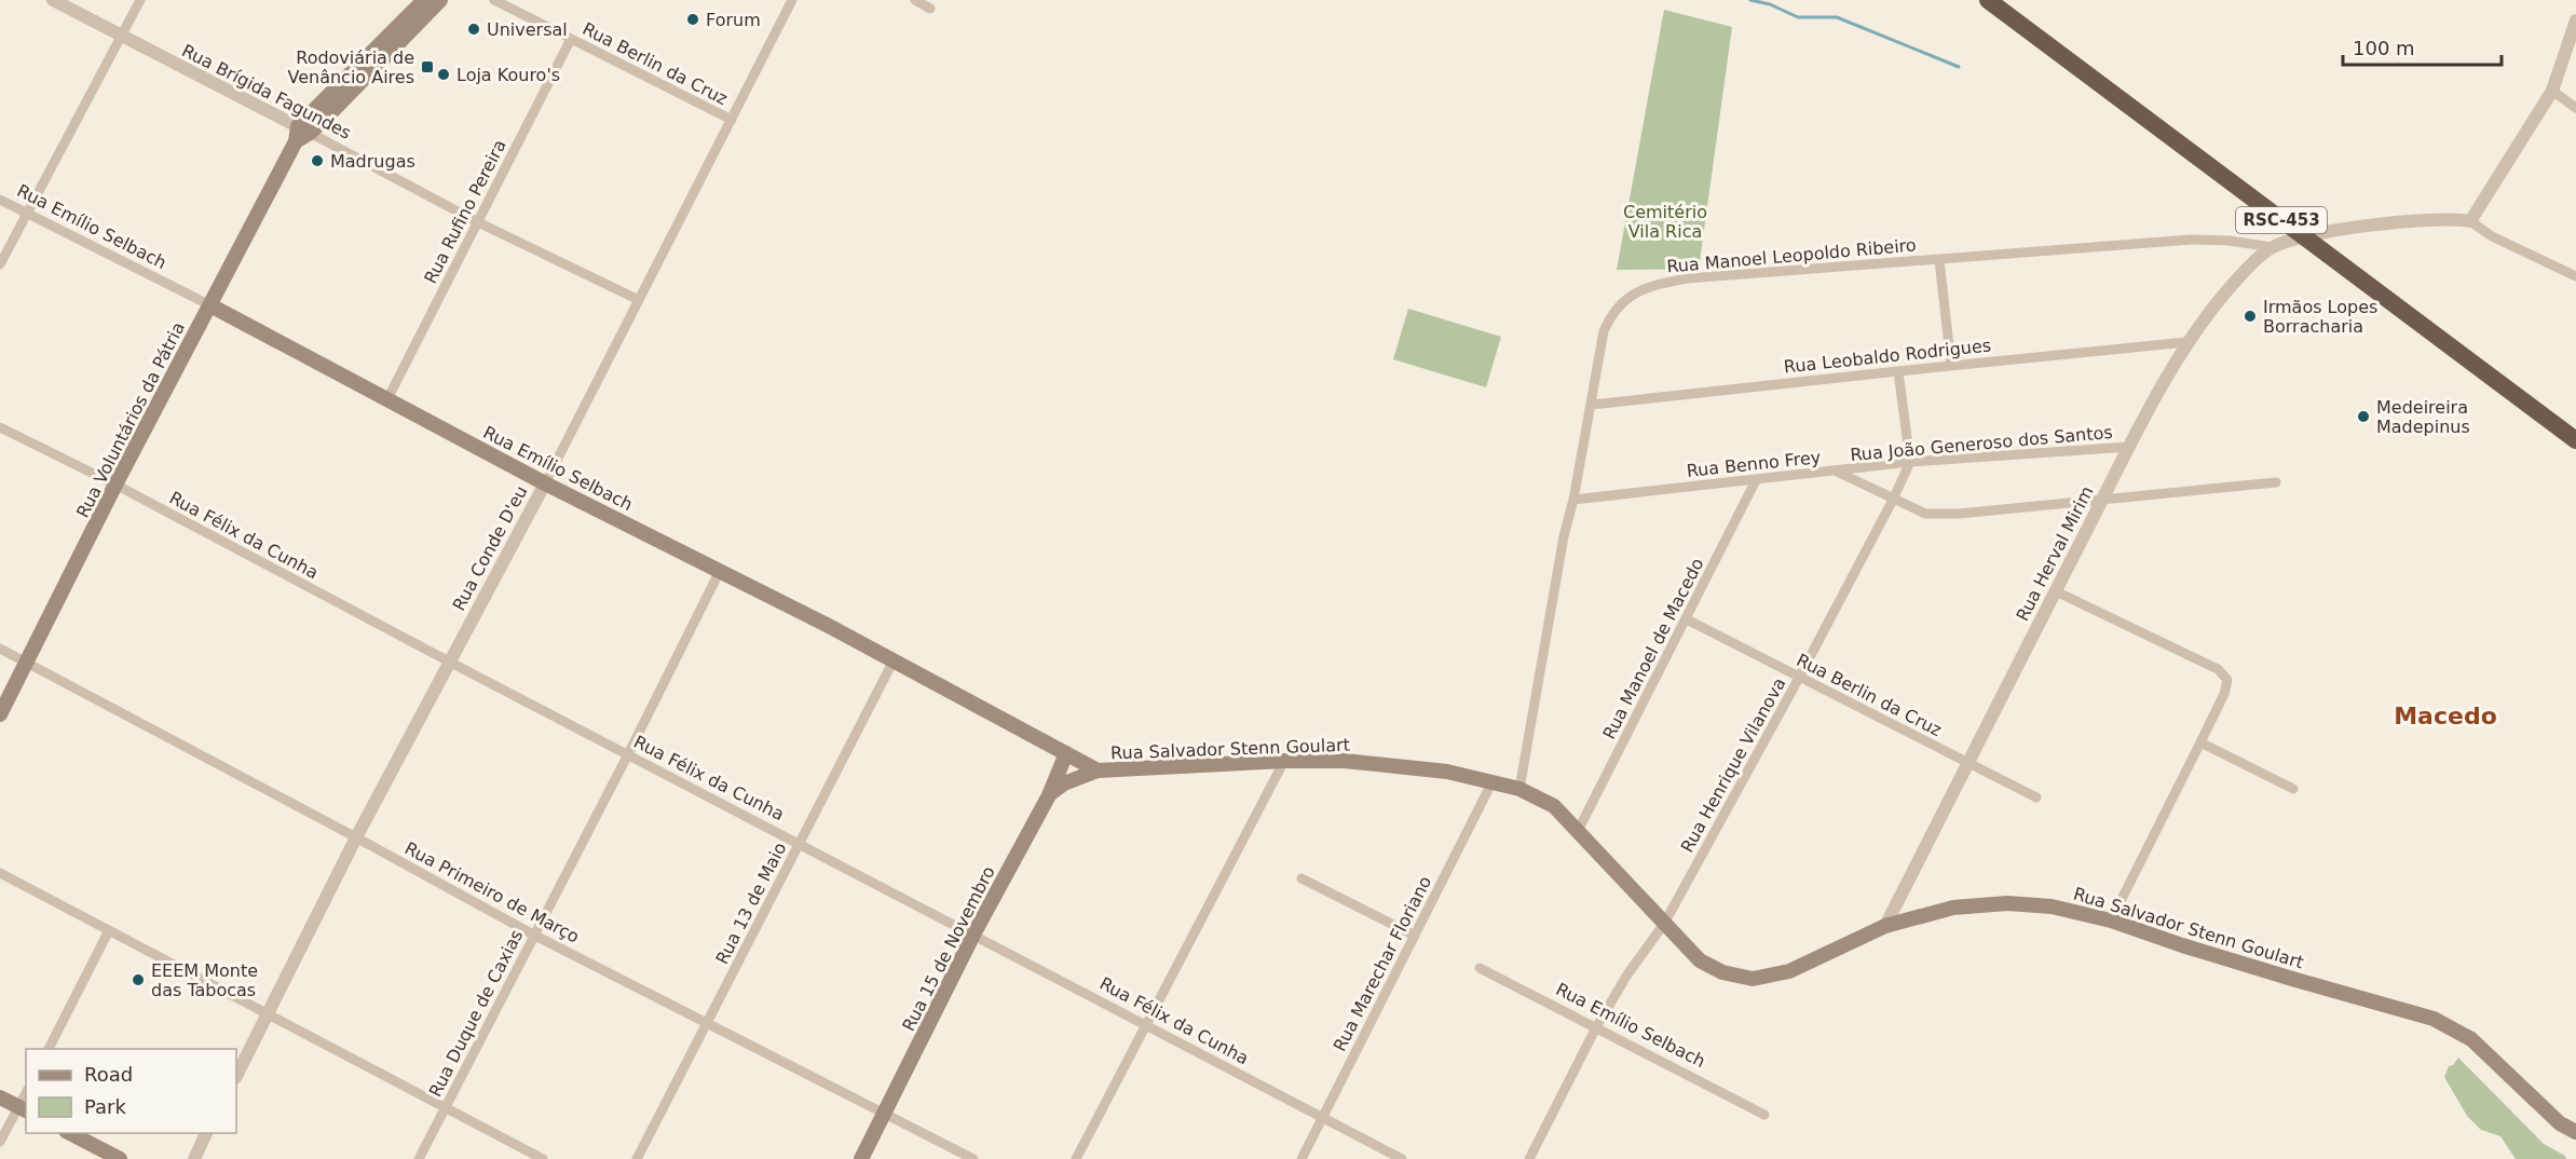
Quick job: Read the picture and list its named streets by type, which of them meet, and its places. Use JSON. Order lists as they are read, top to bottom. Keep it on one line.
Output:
{"streets":{"highway":["RSC-453"],"main road":["Rua Emílio Selbach","Rua Voluntários da Pátria","Rua Salvador Stenn Goulart","Rua 15 de Novembro"],"street":["Rua Berlin da Cruz","Rua Brígida Fagundes","Rua Rufino Pereira","Rua Manoel Leopoldo Ribeiro","Rua Leobaldo Rodrigues","Rua João Generoso dos Santos","Rua Benno Frey","Rua Félix da Cunha","Rua Conde D'eu","Rua Herval Mirim","Rua Manoel de Macedo","Rua Henrique Vilanova","Rua Primeiro de Março","Rua 13 de Maio","Rua Marechar Floriano","Rua Duque de Caxias"]},"crossings":[["Rua Berlin da Cruz","Rua Rufino Pereira"],["Rua Berlin da Cruz","Rua Conde D'eu"],["Rua Berlin da Cruz","Rua Herval Mirim"],["Rua Berlin da Cruz","Rua Manoel de Macedo"],["Rua Berlin da Cruz","Rua Henrique Vilanova"],["Rua Brígida Fagundes","Rua Rufino Pereira"],["Rua Brígida Fagundes","Rua Voluntários da Pátria"],["Rua Brígida Fagundes","Rua Conde D'eu"],["Rua Rufino Pereira","Rua Emílio Selbach"],["RSC-453","Rua Herval Mirim"],["Rua Emílio Selbach","Rua Voluntários da Pátria"],["Rua Emílio Selbach","Rua Conde D'eu"],["Rua Emílio Selbach","Rua Salvador Stenn Goulart"],["Rua Emílio Selbach","Rua Henrique Vilanova"],["Rua Emílio Selbach","Rua 13 de Maio"],["Rua Emílio Selbach","Rua 15 de Novembro"],["Rua Emílio Selbach","Rua Duque de Caxias"],["Rua Manoel Leopoldo Ribeiro","Rua Leobaldo Rodrigues"],["Rua Manoel Leopoldo Ribeiro","Rua Benno Frey"],["Rua Manoel Leopoldo Ribeiro","Rua Herval Mirim"],["Rua Manoel Leopoldo Ribeiro","Rua Salvador Stenn Goulart"],["Rua Leobaldo Rodrigues","Rua Herval Mirim"],["Rua Voluntários da Pátria","Rua Félix da Cunha"],["Rua Voluntários da Pátria","Rua Primeiro de Março"],["Rua João Generoso dos Santos","Rua Benno Frey"],["Rua João Generoso dos Santos","Rua Herval Mirim"],["Rua João Generoso dos Santos","Rua Henrique Vilanova"],["Rua Benno Frey","Rua Herval Mirim"],["Rua Benno Frey","Rua Manoel de Macedo"],["Rua Benno Frey","Rua Henrique Vilanova"],["Rua Félix da Cunha","Rua Conde D'eu"],["Rua Félix da Cunha","Rua 13 de Maio"],["Rua Félix da Cunha","Rua 15 de Novembro"],["Rua Félix da Cunha","Rua Marechar Floriano"],["Rua Félix da Cunha","Rua Duque de Caxias"],["Rua Conde D'eu","Rua Primeiro de Março"],["Rua Herval Mirim","Rua Salvador Stenn Goulart"],["Rua Manoel de Macedo","Rua Salvador Stenn Goulart"],["Rua Salvador Stenn Goulart","Rua Henrique Vilanova"],["Rua Salvador Stenn Goulart","Rua Marechar Floriano"],["Rua Primeiro de Março","Rua 13 de Maio"],["Rua Primeiro de Março","Rua 15 de Novembro"],["Rua Primeiro de Março","Rua Duque de Caxias"]],"districts":["Macedo"],"parks":["Cemitério Vila Rica"],"places":{"other":["Forum","Universal","Loja Kouro's","Madrugas","Irmãos Lopes Borracharia","Medeireira Madepinus","EEEM Monte das Tabocas"],"transit":["Rodoviária de Venâncio Aires"]},"legend":["Road","Park"],"scale_bar":"100 m"}
